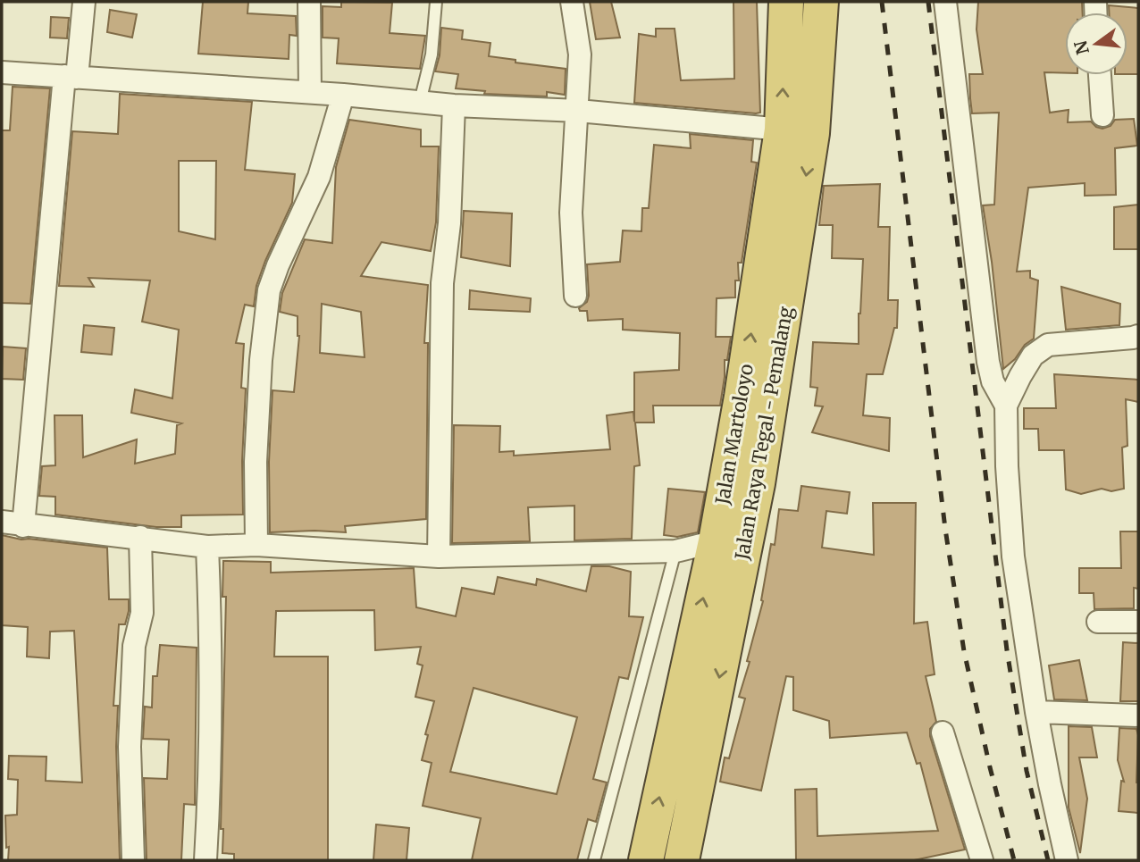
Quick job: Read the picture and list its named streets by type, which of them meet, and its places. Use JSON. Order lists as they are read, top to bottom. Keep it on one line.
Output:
{"streets":{"highway":["Jalan Raya Tegal - Pemalang","Jalan Martoloyo"]},"crossings":[["Jalan Raya Tegal - Pemalang","Jalan Martoloyo"]],"one_way":["Jalan Raya Tegal - Pemalang","Jalan Martoloyo"],"north":"left"}
